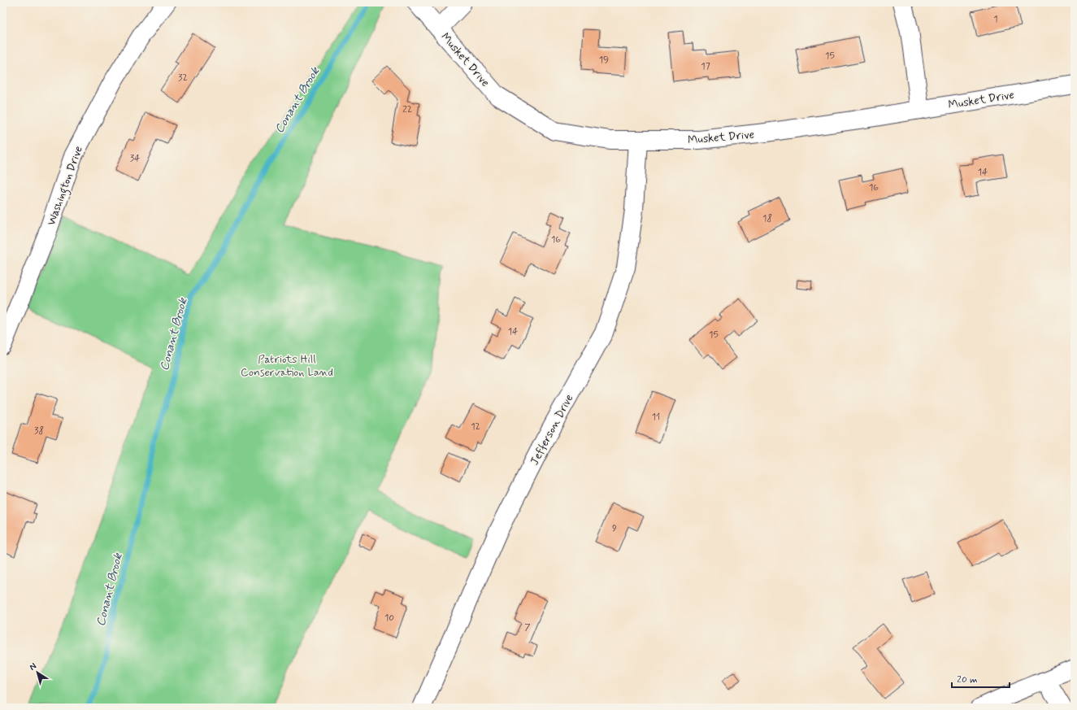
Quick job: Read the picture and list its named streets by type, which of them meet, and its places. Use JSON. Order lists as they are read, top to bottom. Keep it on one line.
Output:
{"streets":{"street":["Musket Drive","Washington Drive","Jefferson Drive"]},"crossings":[["Musket Drive","Jefferson Drive"]],"water":["Conant Brook"],"parks":["Patriots Hill Conservation Land"],"house_numbers":["1","15","19","17","32","22","34","14","16","18","16","14","15","11","12","38","9","10","7"],"scale_bar":"20 m","north":"top left"}
